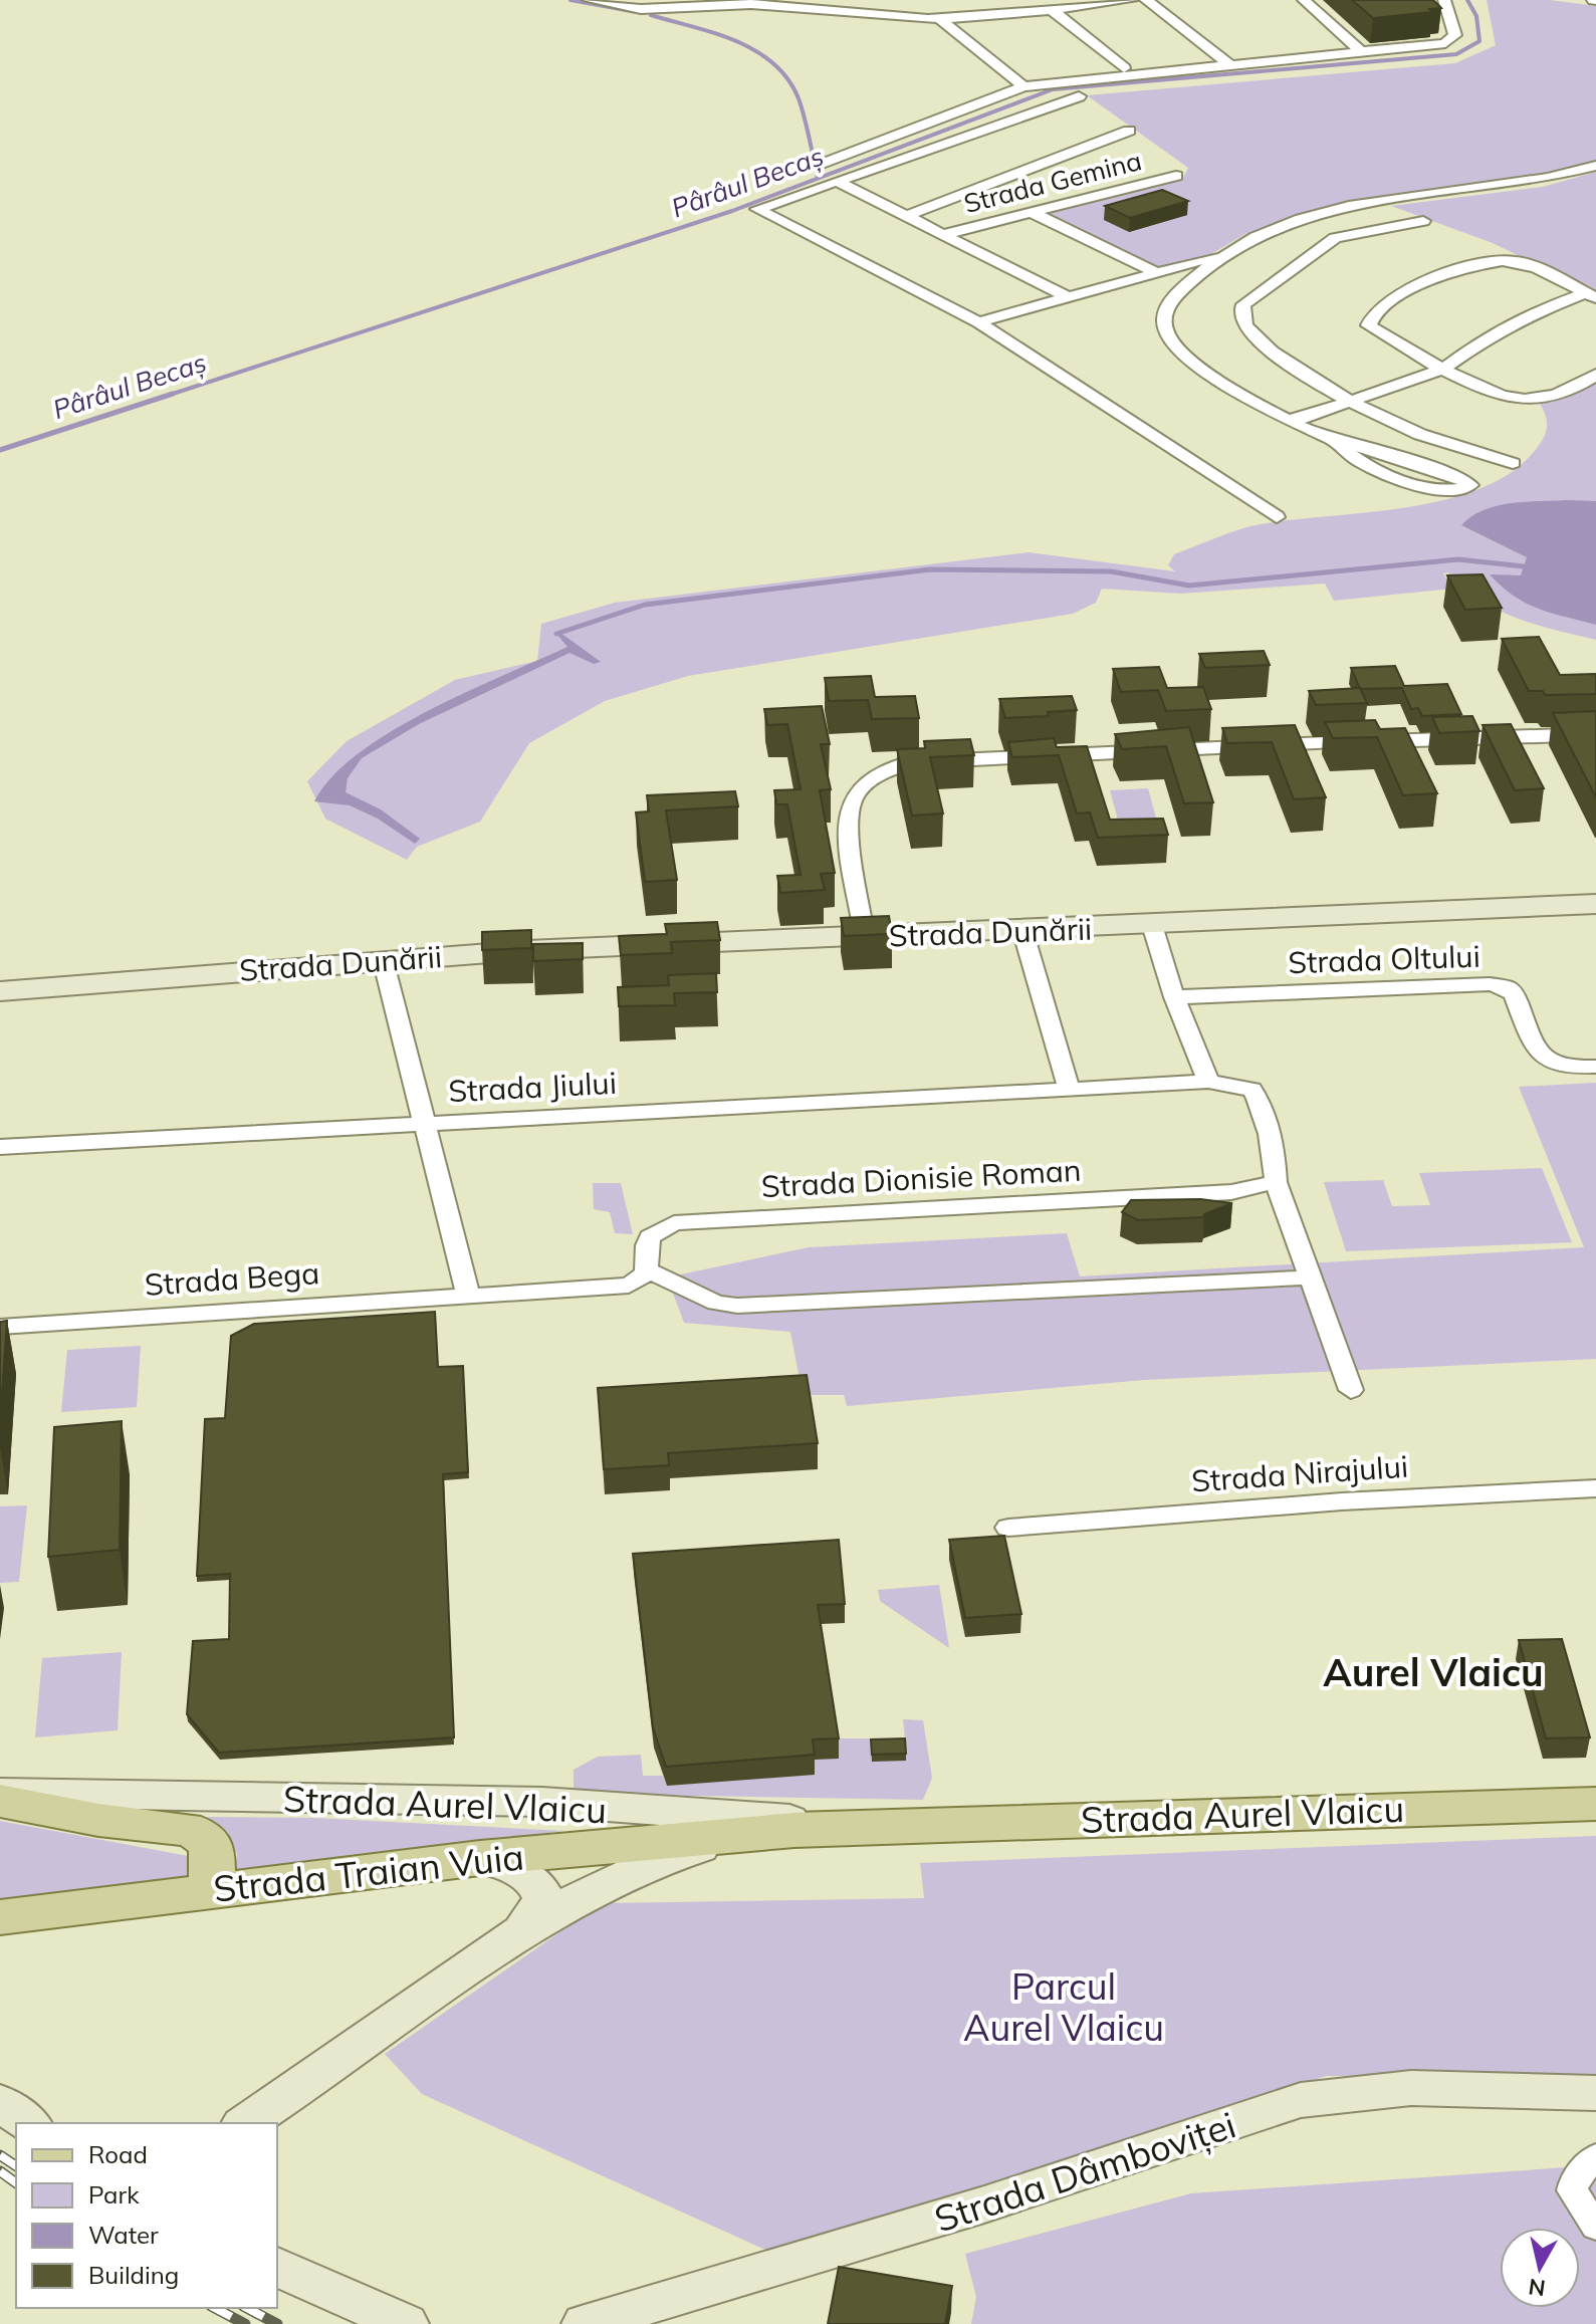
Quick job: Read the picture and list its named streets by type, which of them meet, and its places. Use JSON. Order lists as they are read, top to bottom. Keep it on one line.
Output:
{"streets":{"main road":["Strada Aurel Vlaicu","Strada Traian Vuia"],"street":["Strada Gemina","Strada Dunării","Strada Oltului","Strada Jiului","Strada Dionisie Roman","Strada Bega","Strada Nirajului","Strada Dâmboviței"]},"crossings":[["Strada Aurel Vlaicu","Strada Traian Vuia"]],"districts":["Aurel Vlaicu"],"water":["Pârâul Becaș"],"parks":["Parcul Aurel Vlaicu"],"legend":["Road","Park","Water","Building"],"north":"bottom"}
